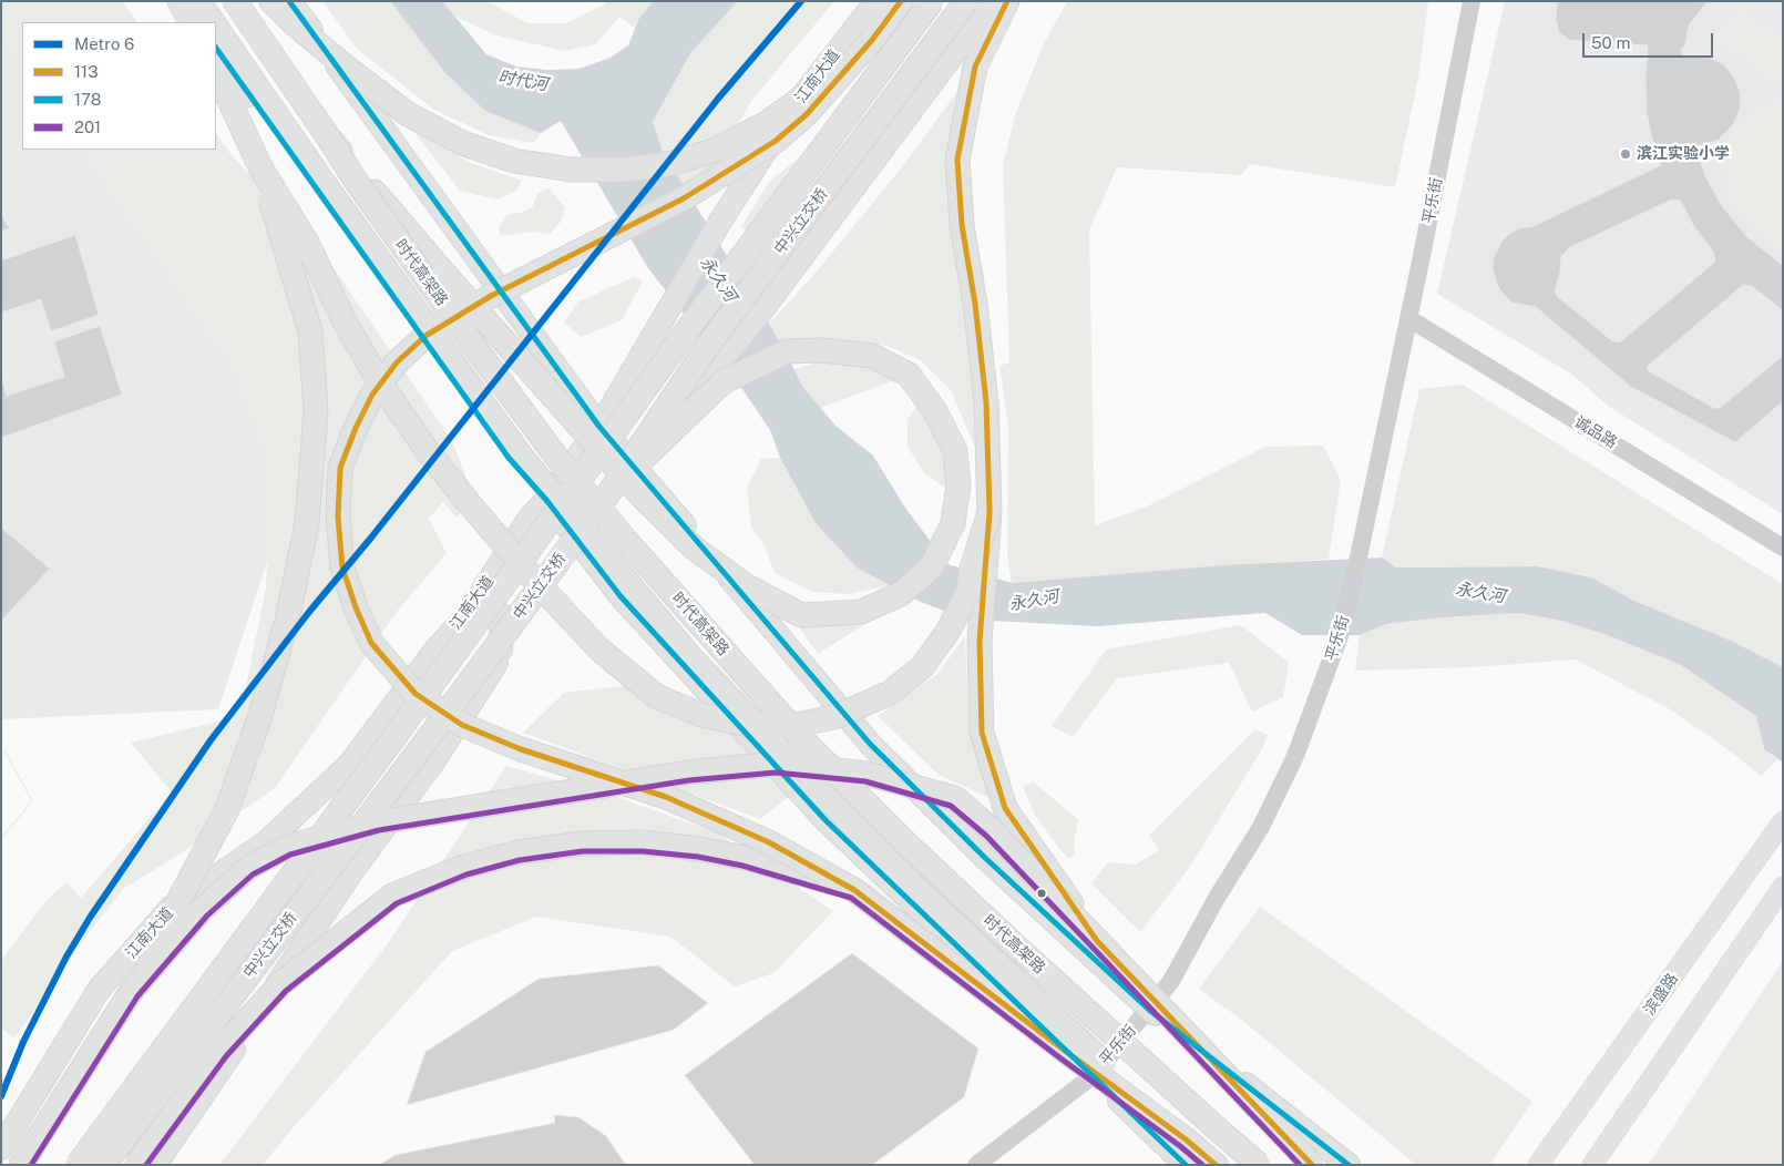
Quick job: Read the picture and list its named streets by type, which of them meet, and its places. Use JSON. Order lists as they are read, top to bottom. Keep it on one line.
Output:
{"streets":{"highway":["中兴立交桥","时代高架路"],"main road":["江南大道","滨盛路"],"street":["平乐街","诚品路"]},"crossings":[["平乐街","诚品路"]],"water":["时代河","永久河"],"places":["滨江实验小学"],"lines":["metro line 6","transit line 113","transit line 178","transit line 201"],"legend":["Metro 6","113","178","201"],"scale_bar":"50 m"}
